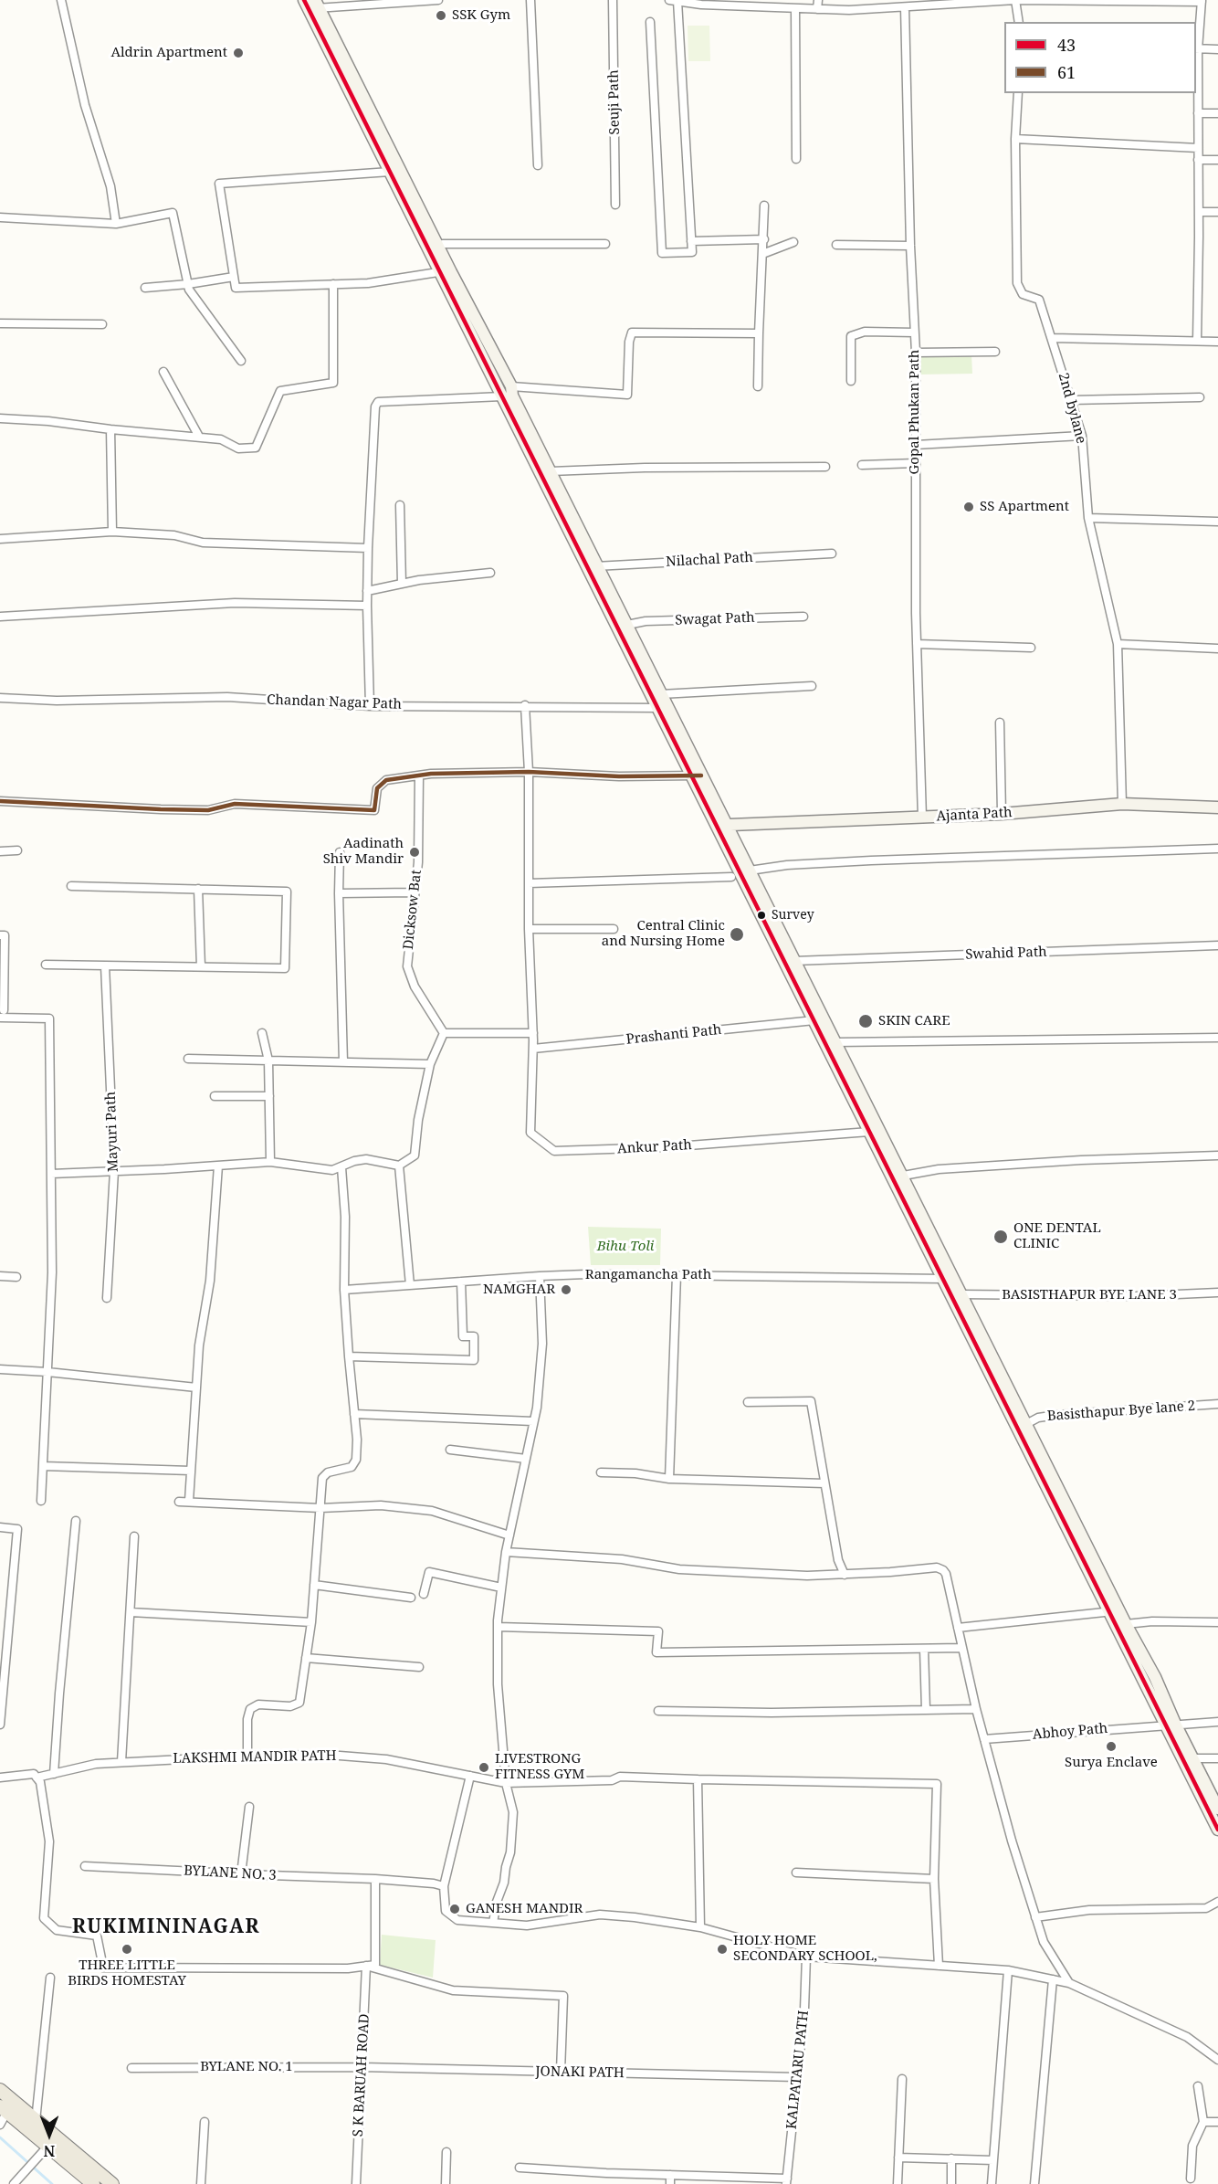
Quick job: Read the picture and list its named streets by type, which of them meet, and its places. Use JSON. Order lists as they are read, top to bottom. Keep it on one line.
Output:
{"streets":{"main road":["Ajanta Path"],"street":["Seuji Path","2nd bylane","Gopal Phukan Path","Nilachal Path","Swagat Path","Chandan Nagar Path","Dicksow Bat","Swahid Path","Prashanti Path","Mayuri Path","Ankur Path","Rangamancha Path","BASISTHAPUR BYE LANE 3","Basisthapur Bye lane 2","Abhoy Path","LAKSHMI MANDIR PATH","BYLANE NO. 3","BYLANE NO. 1","KALPATARU PATH","JONAKI PATH","S K BARUAH ROAD"]},"crossings":[["2nd bylane","Ajanta Path"],["Gopal Phukan Path","Ajanta Path"],["Prashanti Path","Ankur Path"],["BYLANE NO. 1","JONAKI PATH"],["BYLANE NO. 1","S K BARUAH ROAD"],["KALPATARU PATH","JONAKI PATH"],["JONAKI PATH","S K BARUAH ROAD"]],"districts":["RUKIMININAGAR"],"parks":["Bihu Toli"],"places":["SSK Gym","Aldrin Apartment","SS Apartment","Aadinath Shiv Mandir","Survey","Central Clinic and Nursing Home","SKIN CARE","ONE DENTAL CLINIC","NAMGHAR","Surya Enclave","LIVESTRONG FITNESS GYM","GANESH MANDIR","THREE LITTLE BIRDS HOMESTAY","HOLY HOME SECONDARY SCHOOL,"],"lines":["transit line 43","transit line 61"],"legend":["43","61"],"north":"bottom"}
